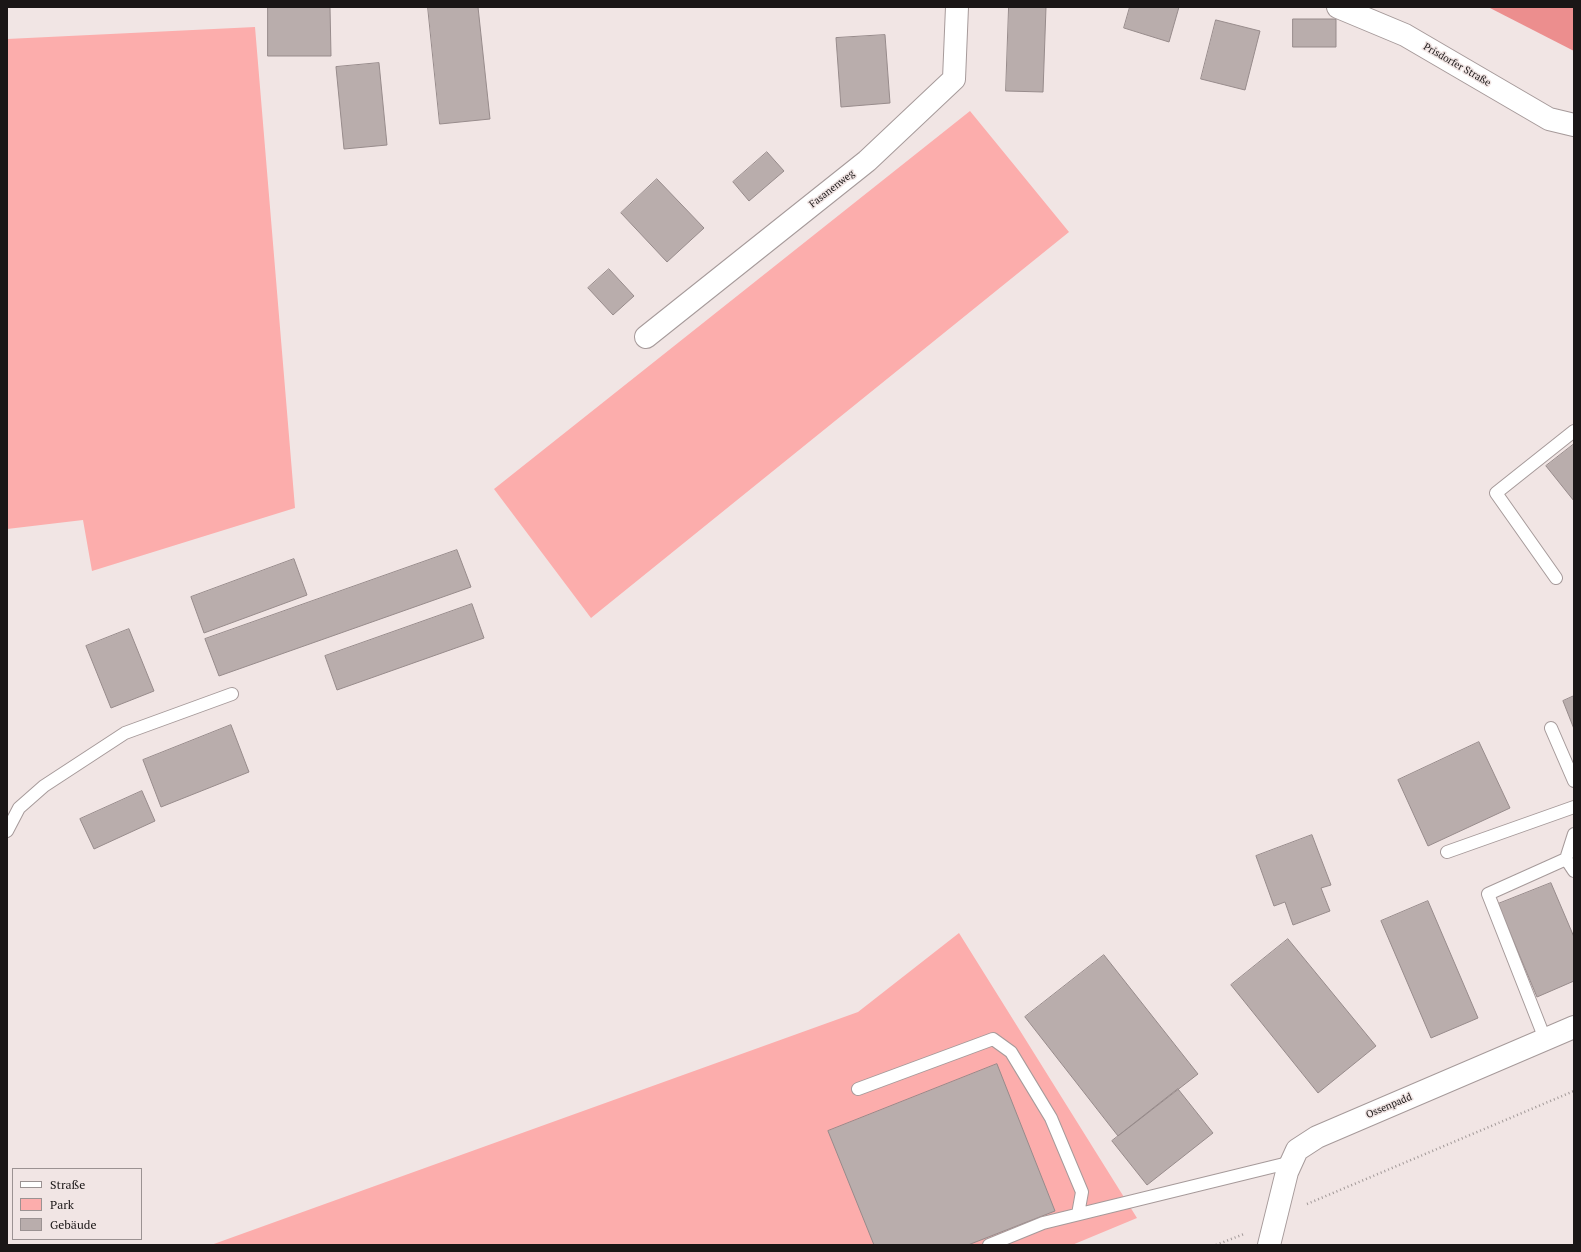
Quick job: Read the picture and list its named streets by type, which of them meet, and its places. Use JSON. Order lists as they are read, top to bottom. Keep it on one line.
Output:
{"streets":{"street":["Prisdorfer Straße","Fasanenweg","Ossenpadd"]},"legend":["Straße","Park","Gebäude"]}
